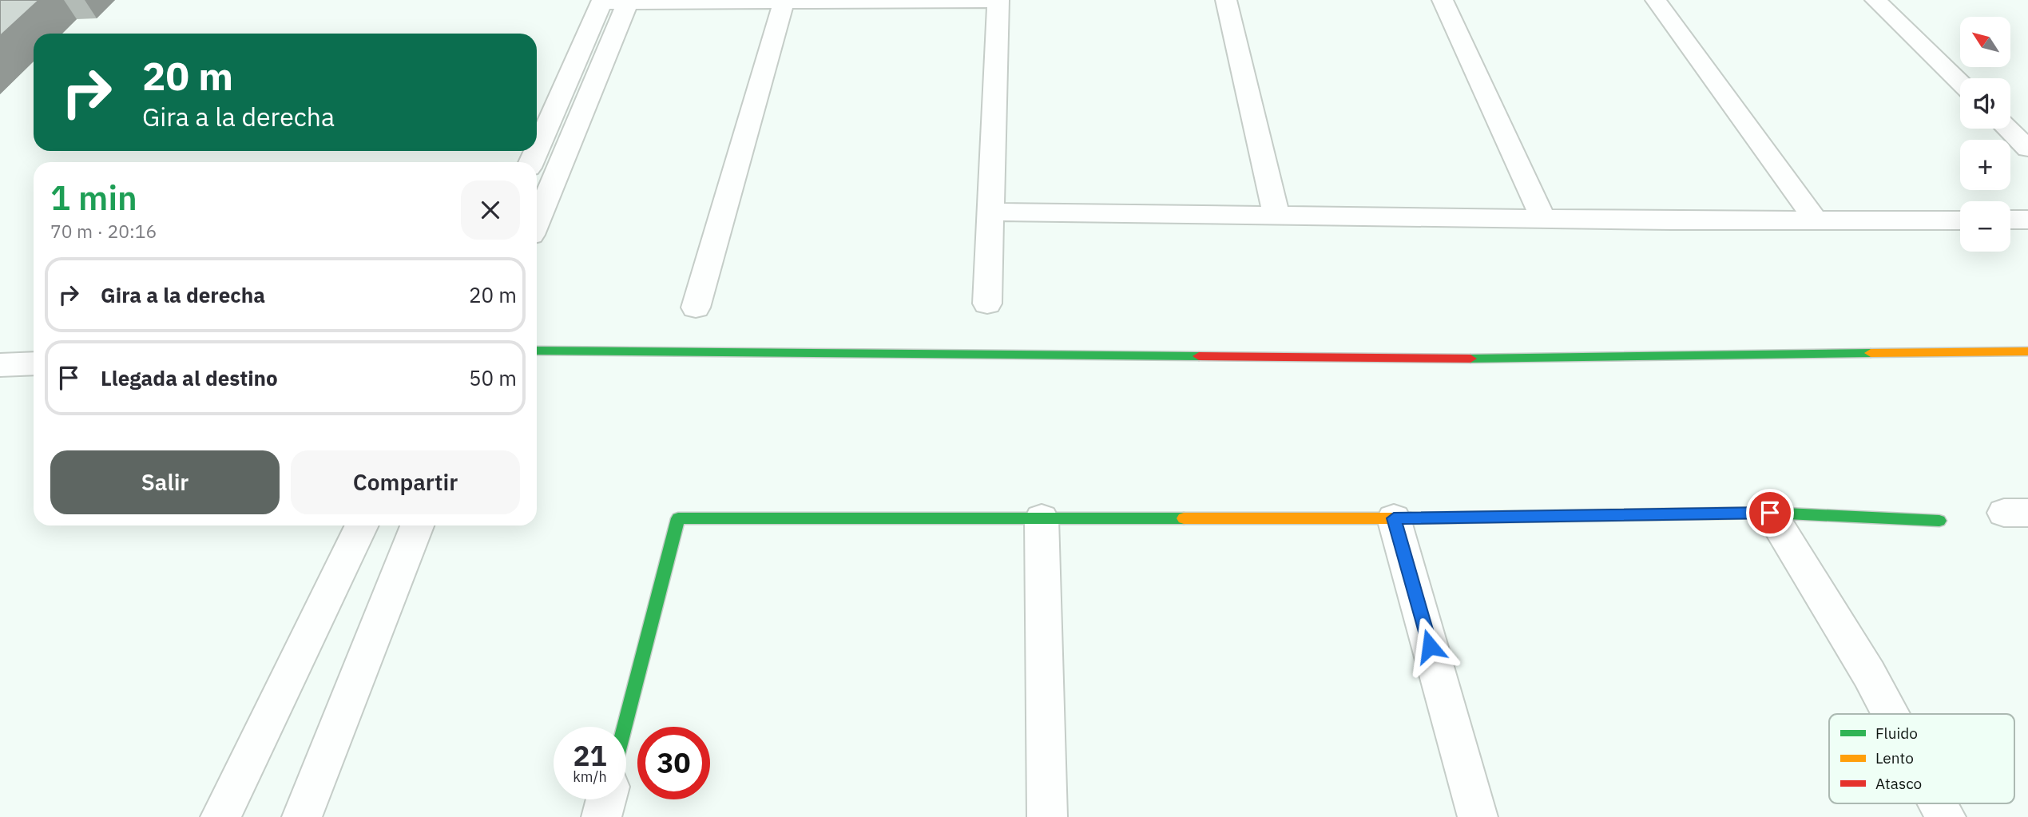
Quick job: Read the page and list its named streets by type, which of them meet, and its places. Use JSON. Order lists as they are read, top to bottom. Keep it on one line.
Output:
{"legend":["Fluido","Lento","Atasco"],"north":"top left","page":{"map_buttons":["+","−"],"turn":["20 m","Gira a la derecha"],"heading":["1 min","70 m · 20:16"],"list":[{"name":"Gira a la derecha","value":"20 m"},{"name":"Llegada al destino","value":"50 m"}],"buttons":["Salir","Compartir"],"speed":"21 km/h","limit":"30"}}
